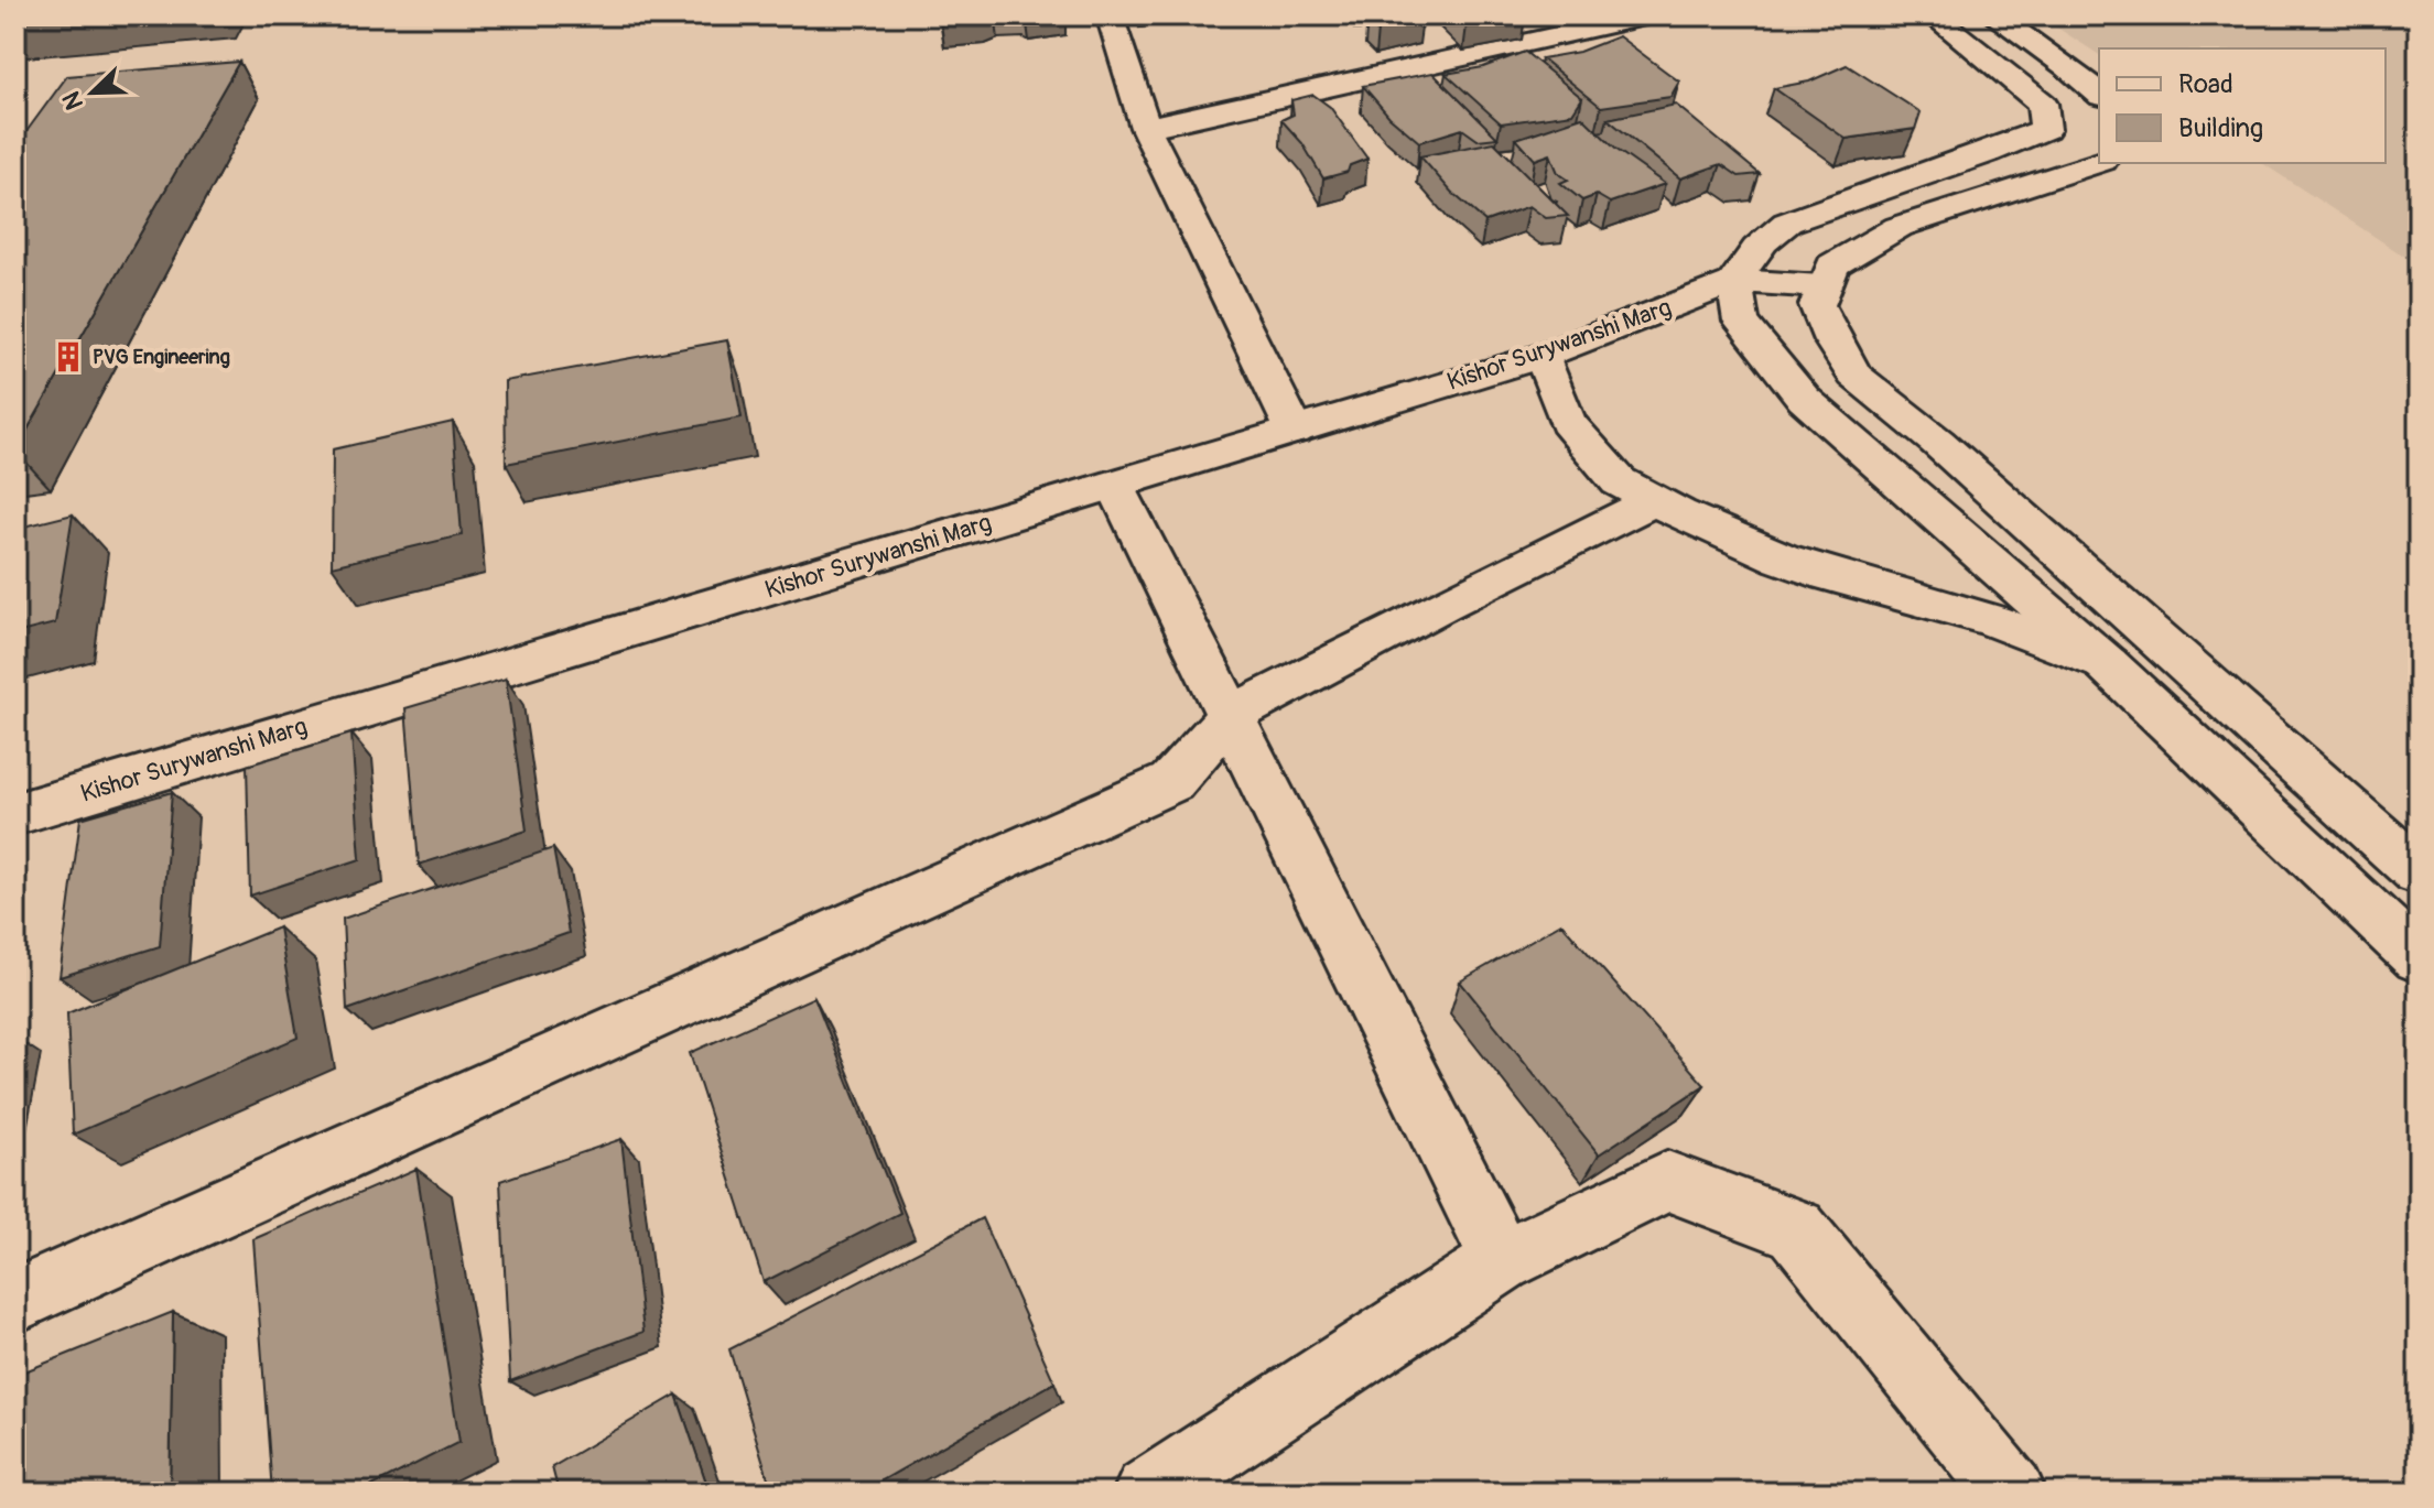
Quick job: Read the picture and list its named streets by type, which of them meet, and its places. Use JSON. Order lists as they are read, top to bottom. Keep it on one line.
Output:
{"streets":{"street":["Kishor Surywanshi Marg"]},"places":{"building":["PVG Engineering"]},"legend":["Road","Building"],"north":"bottom left"}
